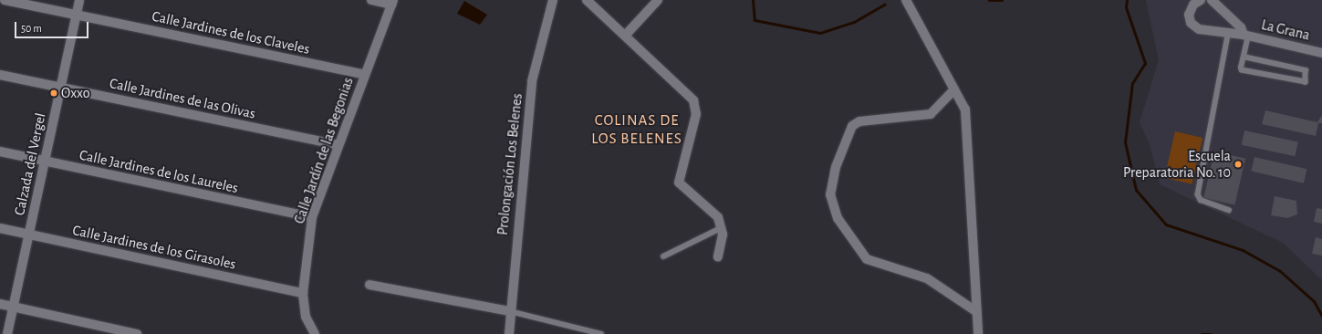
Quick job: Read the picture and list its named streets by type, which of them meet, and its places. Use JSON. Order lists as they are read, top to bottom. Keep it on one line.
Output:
{"streets":{"street":["La Grana","Calle Jardines de los Claveles","Calle Jardines de las Olivas","Calle Jardín de las Begonias","Calzada del Vergel","Prolongación Los Belenes","Calle Jardines de los Laureles","Calle Jardines de los Girasoles"]},"crossings":[["Calle Jardines de los Claveles","Calle Jardín de las Begonias"],["Calle Jardines de los Claveles","Calzada del Vergel"],["Calle Jardines de las Olivas","Calle Jardín de las Begonias"],["Calle Jardines de las Olivas","Calzada del Vergel"],["Calle Jardín de las Begonias","Calle Jardines de los Laureles"],["Calle Jardín de las Begonias","Calle Jardines de los Girasoles"],["Calzada del Vergel","Calle Jardines de los Laureles"],["Calzada del Vergel","Calle Jardines de los Girasoles"]],"districts":["COLINAS DE LOS BELENES"],"places":["Oxxo","Escuela Preparatoria No. 10"],"scale_bar":"50 m"}
